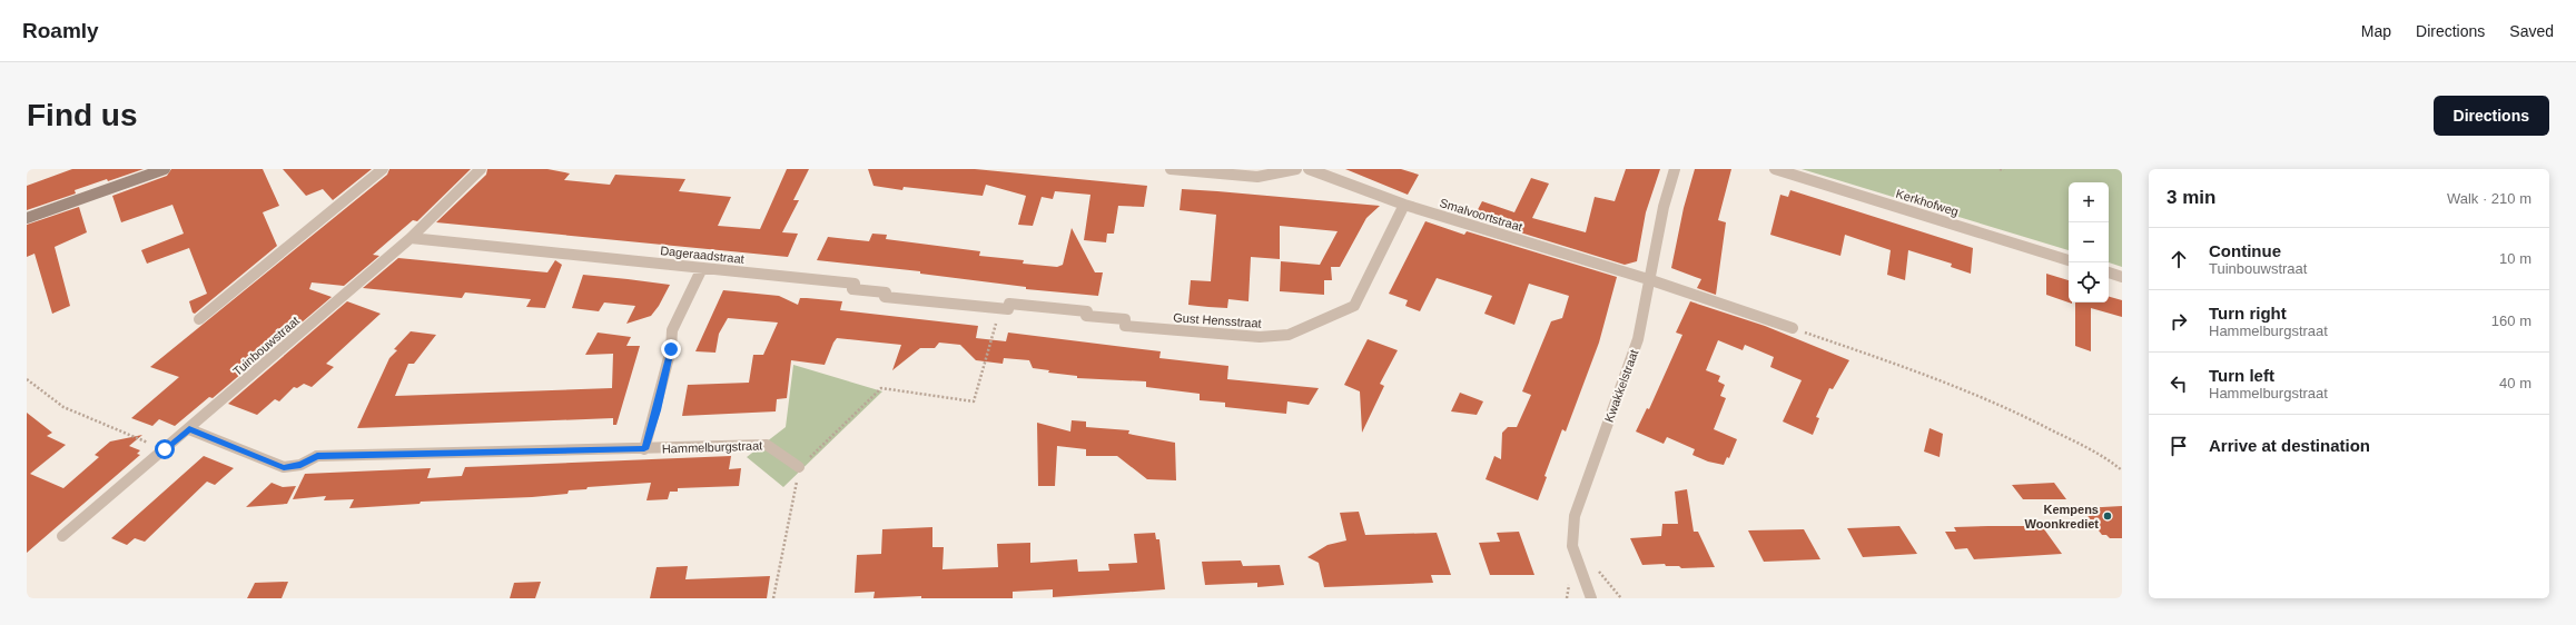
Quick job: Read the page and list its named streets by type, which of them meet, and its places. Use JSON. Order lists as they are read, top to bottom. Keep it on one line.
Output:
{"streets":{"street":["Kerkhofweg","Smalvoortstraat","Dageraadstraat","Gust Hensstraat","Tuinbouwstraat","Kwakkelstraat","Hammelburgstraat"]},"crossings":[["Smalvoortstraat","Gust Hensstraat"],["Smalvoortstraat","Kwakkelstraat"],["Dageraadstraat","Gust Hensstraat"],["Dageraadstraat","Tuinbouwstraat"],["Dageraadstraat","Hammelburgstraat"],["Tuinbouwstraat","Hammelburgstraat"]],"places":["Kempens Woonkrediet"],"page":{"header":"Roamly","nav":["Map","Directions","Saved"],"buttons":"Directions","title":"Find us","heading":["3 min","Walk · 210 m"],"map_buttons":["+","−"],"list":[["Continue","Tuinbouwstraat","10 m"],["Turn right","Hammelburgstraat","160 m"],["Turn left","Hammelburgstraat","40 m"],"Arrive at destination"]}}
